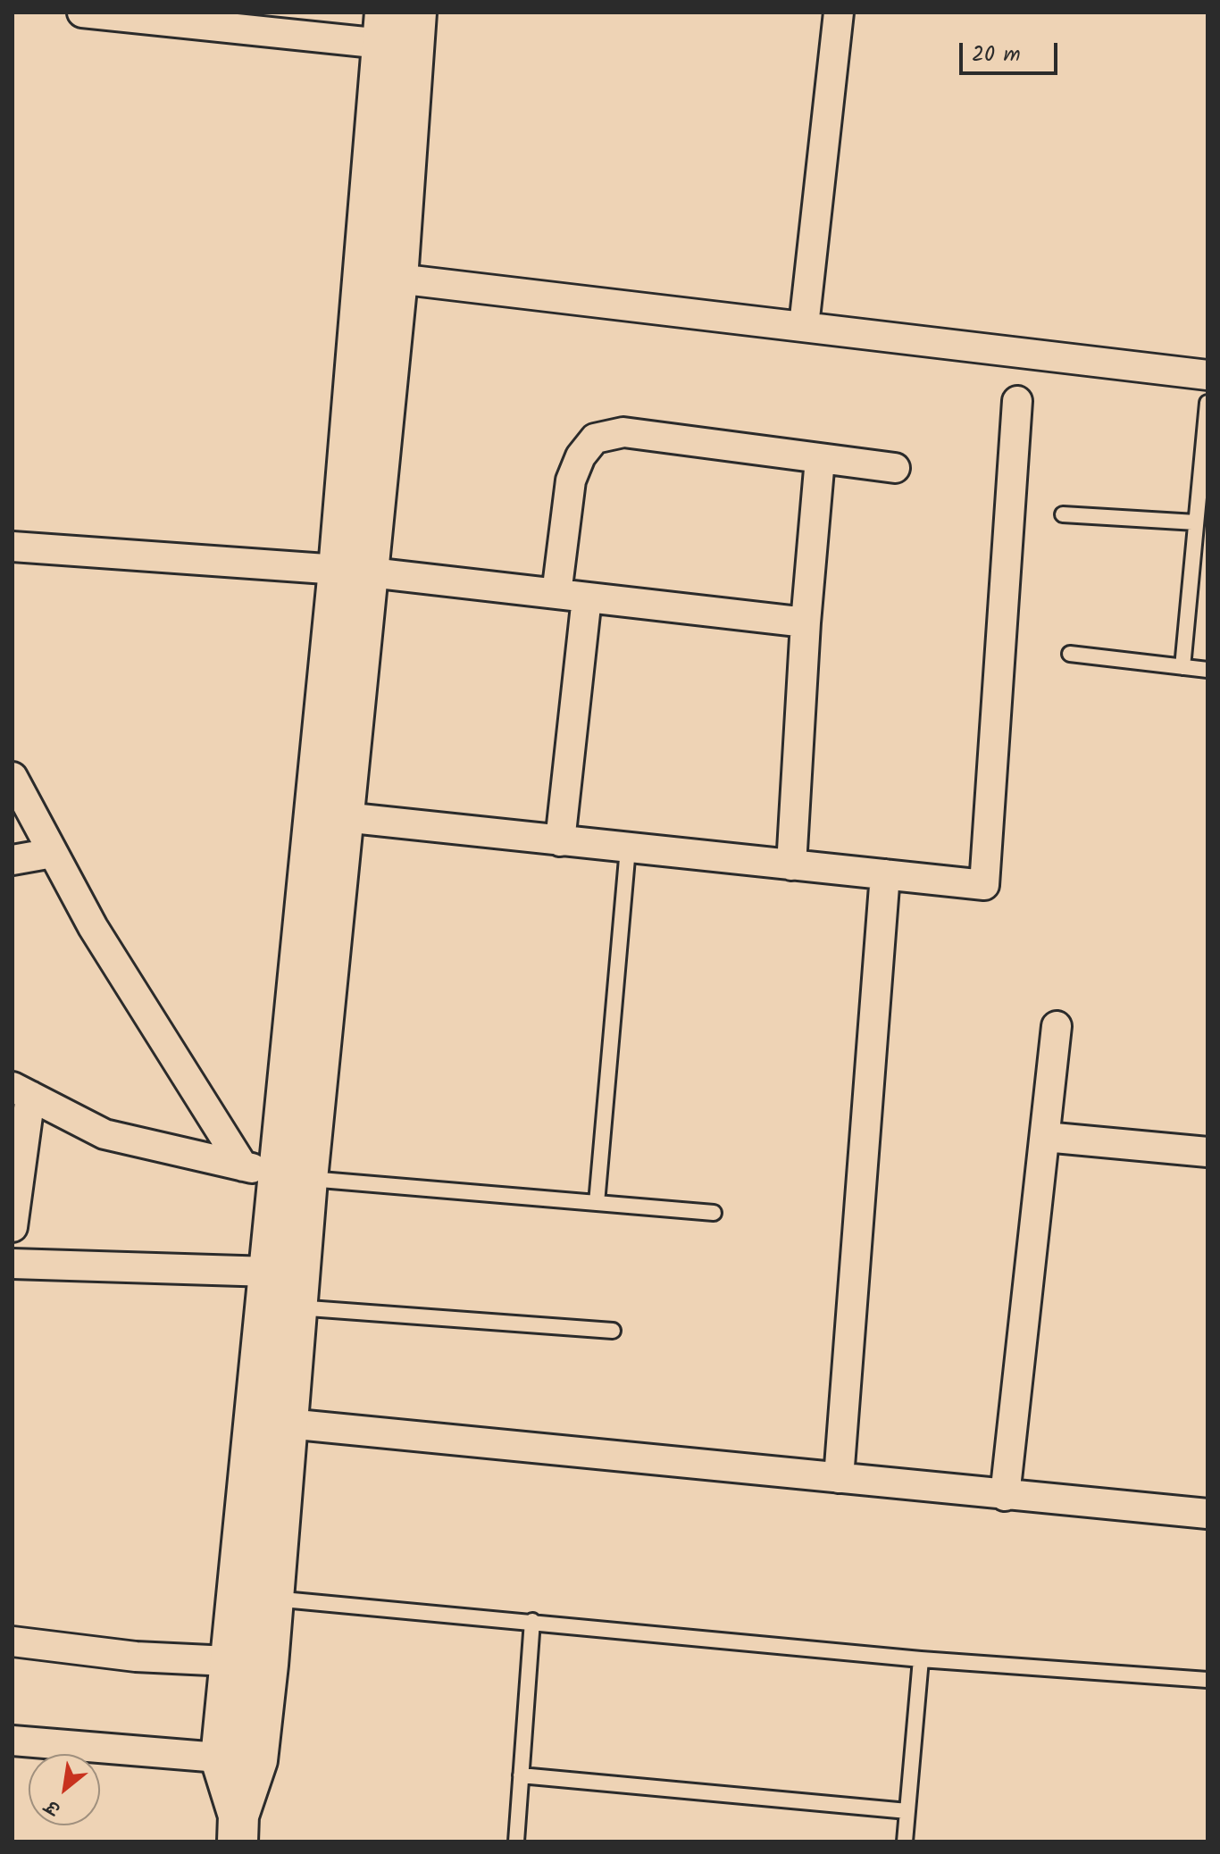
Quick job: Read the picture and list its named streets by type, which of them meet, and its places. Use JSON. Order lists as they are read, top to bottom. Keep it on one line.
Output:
{"scale_bar":"20 m","north":"bottom left"}
